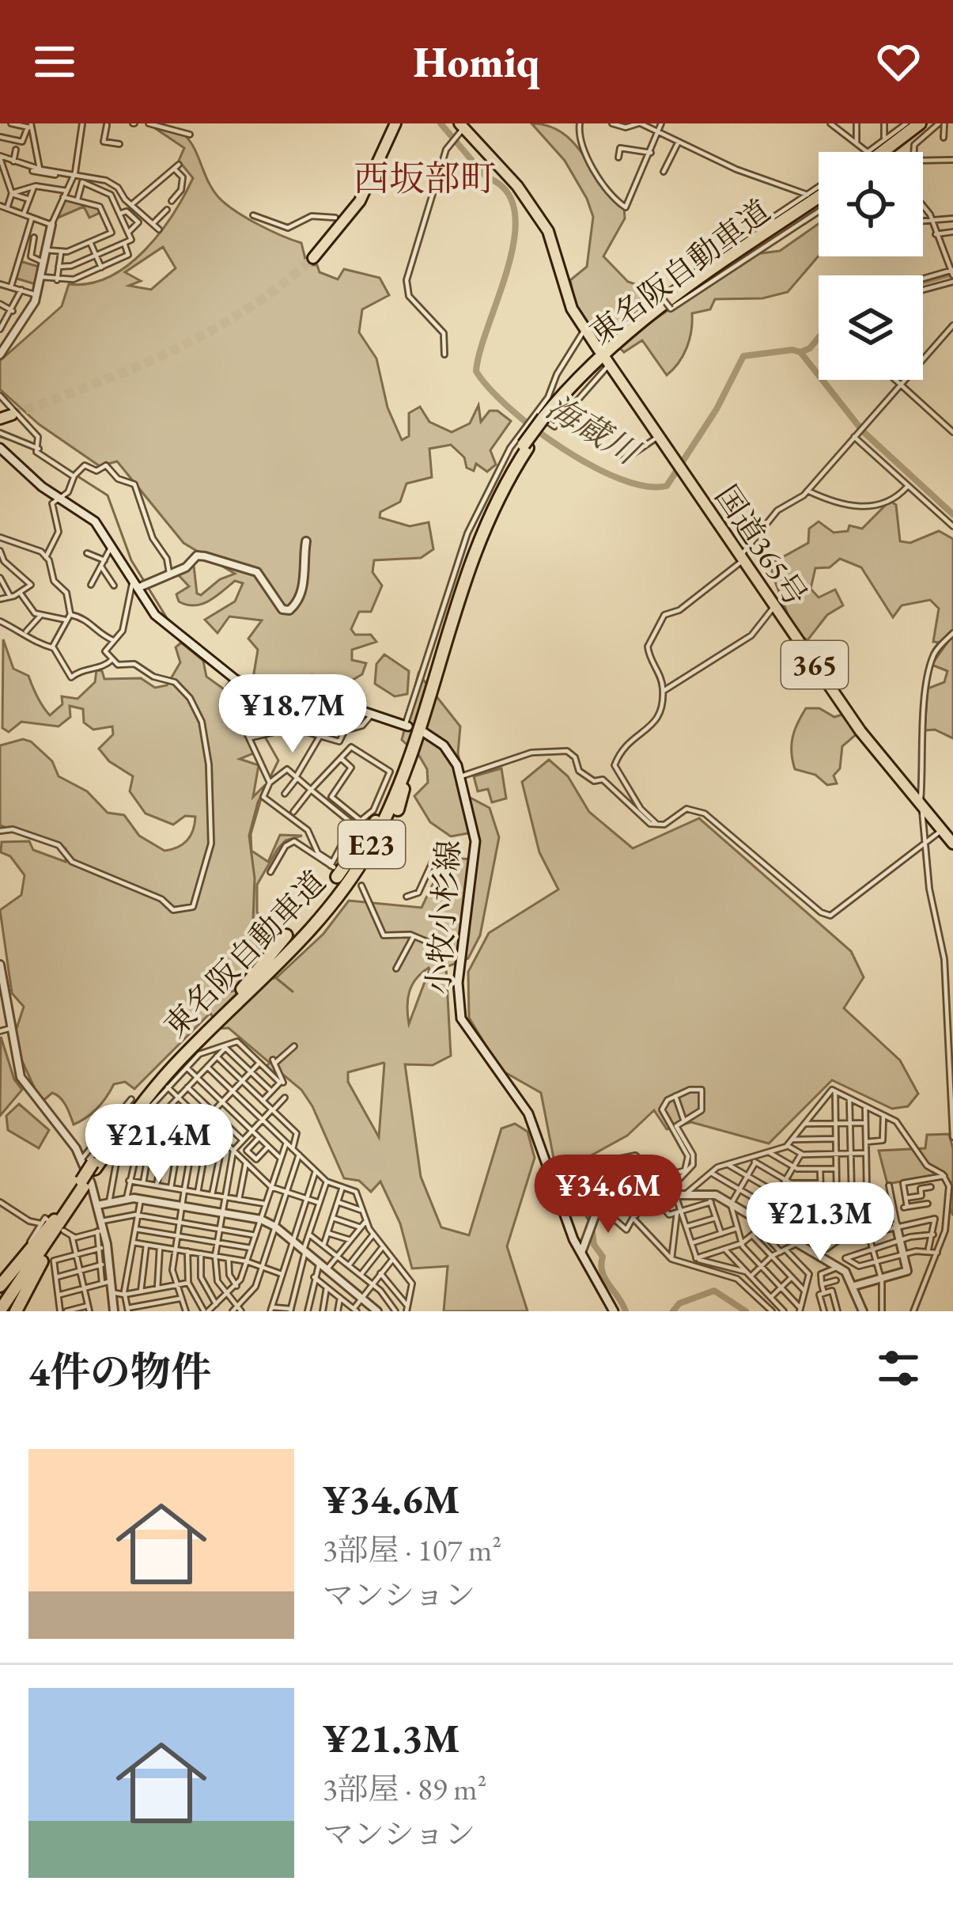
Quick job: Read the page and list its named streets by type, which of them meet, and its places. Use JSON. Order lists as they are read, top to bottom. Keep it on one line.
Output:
{"streets":{"highway":["東名阪自動車道","国道365号","365","E23"],"main road":["小牧小杉線"]},"districts":["西坂部町"],"water":["海蔵川"],"page":{"header":"Homiq","price":["¥18.7M","¥21.4M","¥34.6M","¥21.3M"],"heading":"4件の物件","list":[{"name":"¥34.6M","note":"3部屋 · 107 m² · マンション"},{"name":"¥21.3M","note":"3部屋 · 89 m² · マンション"}]}}
